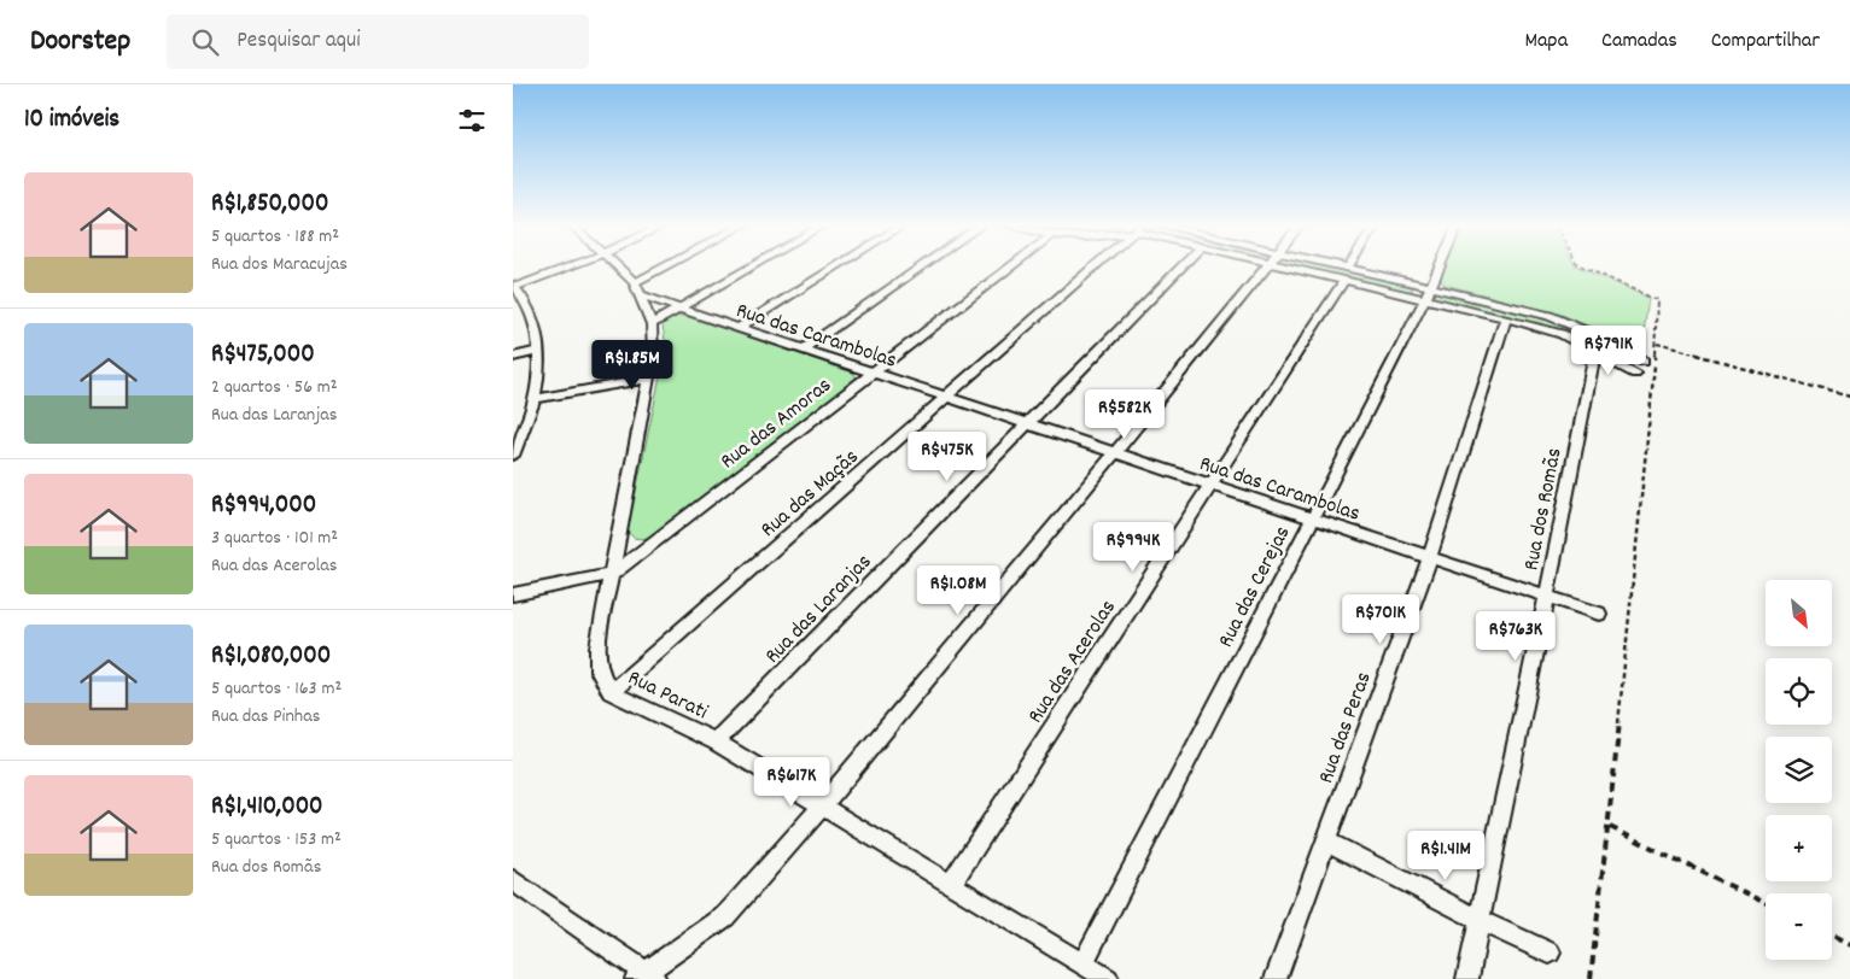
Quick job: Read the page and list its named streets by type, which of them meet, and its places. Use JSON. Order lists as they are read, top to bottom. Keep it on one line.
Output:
{"streets":{"street":["Rua das Carambolas","Rua das Amoras","Rua das Maçãs","Rua dos Romãs","Rua das Cerejas","Rua das Laranjas","Rua das Acerolas","Rua Parati","Rua das Peras"]},"crossings":[["Rua das Carambolas","Rua das Amoras"],["Rua das Carambolas","Rua das Maçãs"],["Rua das Carambolas","Rua dos Romãs"],["Rua das Carambolas","Rua das Cerejas"],["Rua das Carambolas","Rua das Laranjas"],["Rua das Carambolas","Rua das Acerolas"],["Rua das Carambolas","Rua Parati"],["Rua das Carambolas","Rua das Peras"],["Rua das Amoras","Rua Parati"],["Rua das Maçãs","Rua Parati"],["Rua das Cerejas","Rua Parati"],["Rua das Laranjas","Rua Parati"],["Rua das Acerolas","Rua Parati"]],"north":"bottom right","page":{"header":"Doorstep","search":"Pesquisar aqui","nav":["Mapa","Camadas","Compartilhar"],"heading":"10 imóveis","list":[{"name":"R$1,850,000","note":"5 quartos · 188 m² · Rua dos Maracujas"},{"name":"R$475,000","note":"2 quartos · 56 m² · Rua das Laranjas"},{"name":"R$994,000","note":"3 quartos · 101 m² · Rua das Acerolas"},{"name":"R$1,080,000","note":"5 quartos · 163 m² · Rua das Pinhas"},{"name":"R$1,410,000","note":"5 quartos · 153 m² · Rua dos Romãs"}],"price":["R$791K","R$1.85M","R$582K","R$475K","R$994K","R$1.08M","R$701K","R$763K","R$617K","R$1.41M"],"map_buttons":["+","−"]}}
